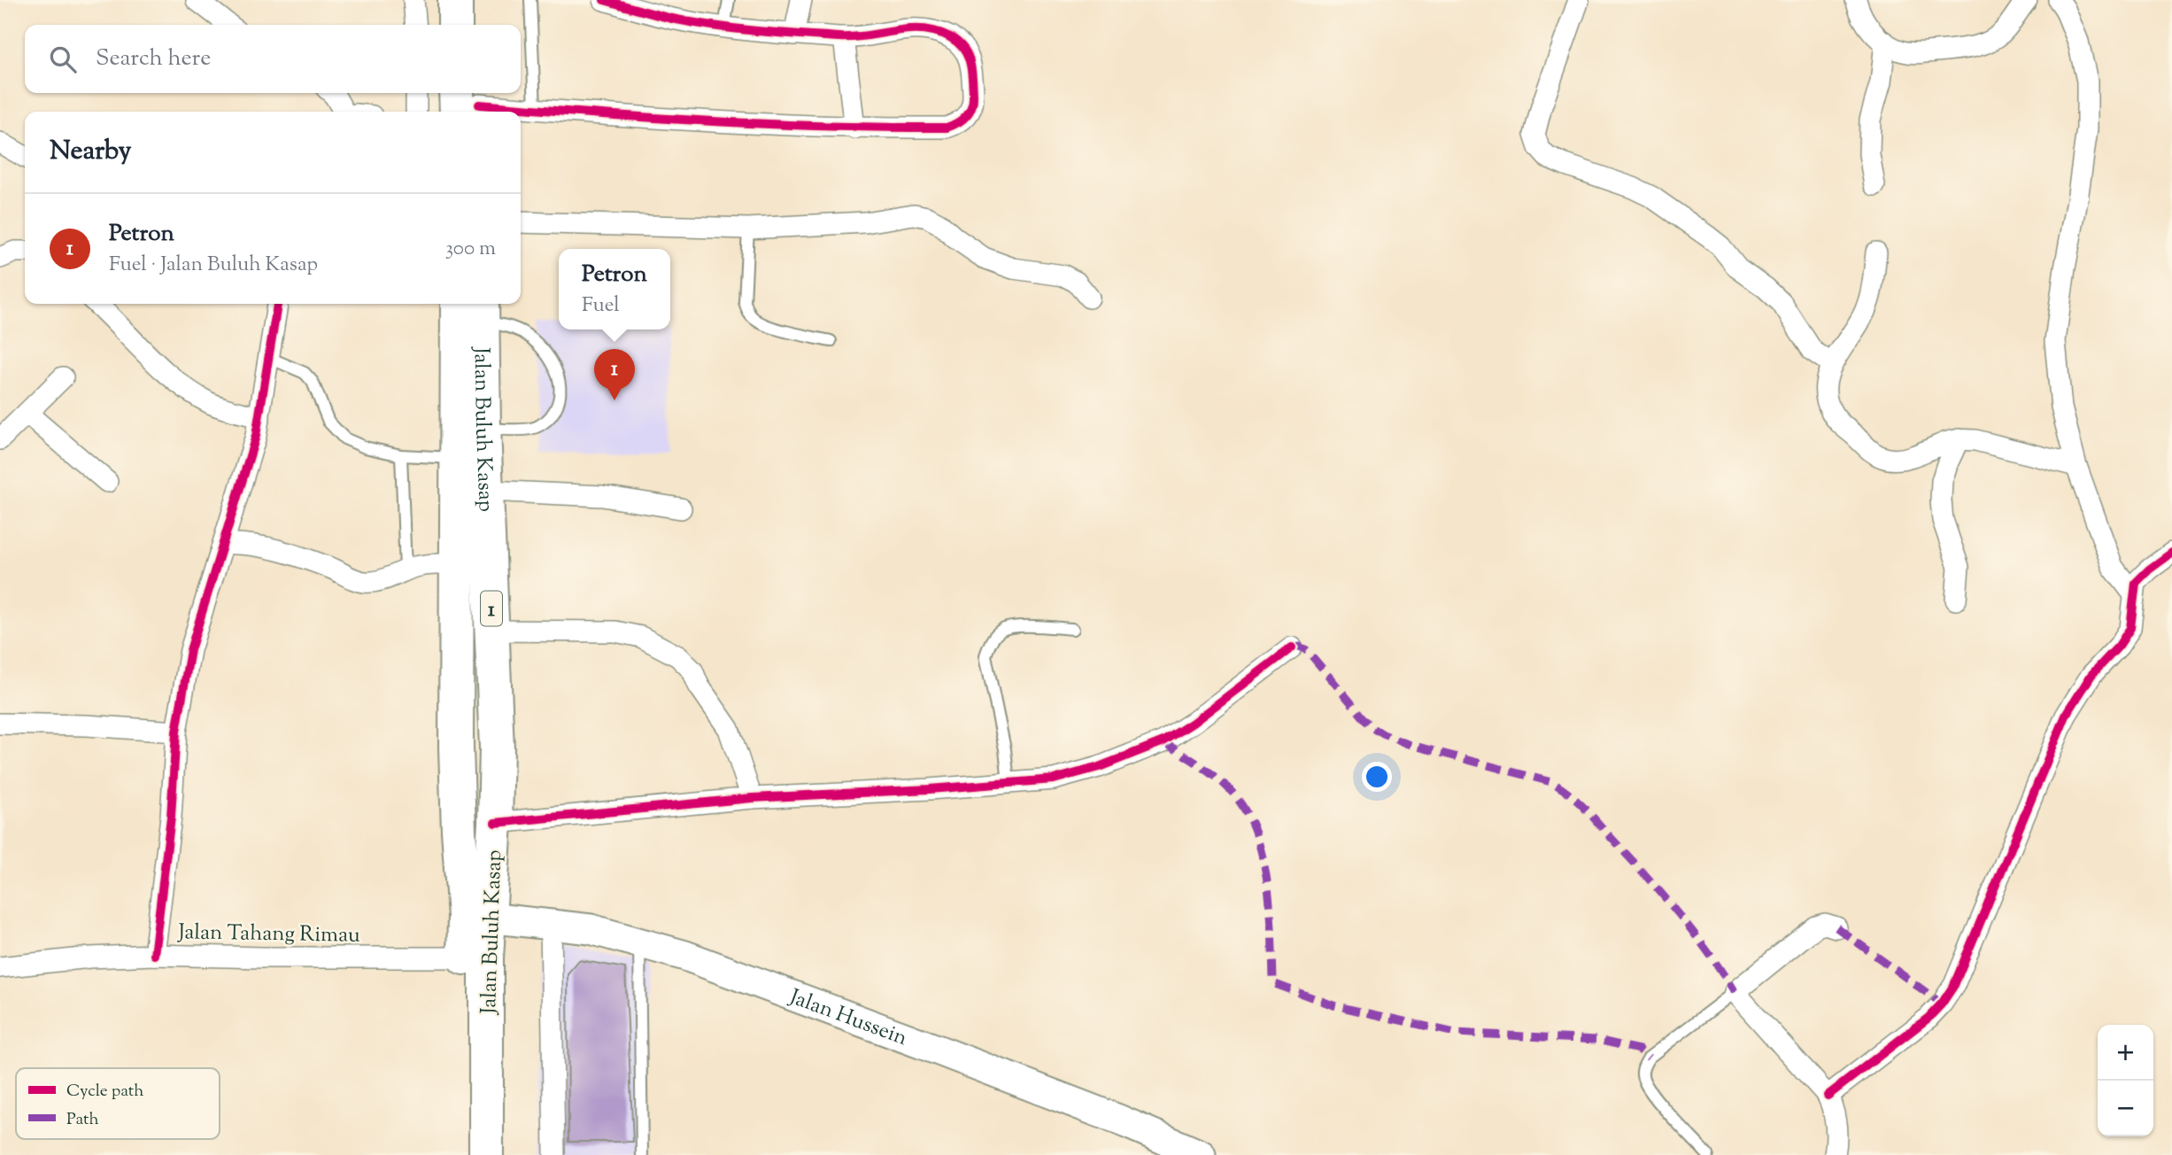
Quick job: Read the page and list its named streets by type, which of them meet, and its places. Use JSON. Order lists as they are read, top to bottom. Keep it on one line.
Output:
{"streets":{"highway":["Jalan Buluh Kasap","1"],"main road":["Jalan Hussein"],"street":["Jalan Tahang Rimau"]},"crossings":[["Jalan Buluh Kasap","Jalan Tahang Rimau"],["Jalan Buluh Kasap","Jalan Hussein"]],"legend":["Cycle path","Path"],"page":{"search":"Search here","heading":"Nearby","list":[{"mark":"1","name":"Petron","note":"Fuel · Jalan Buluh Kasap","value":"300 m"}],"popup":["Petron","Fuel"],"pins":"1","map_buttons":["+","−"]}}
